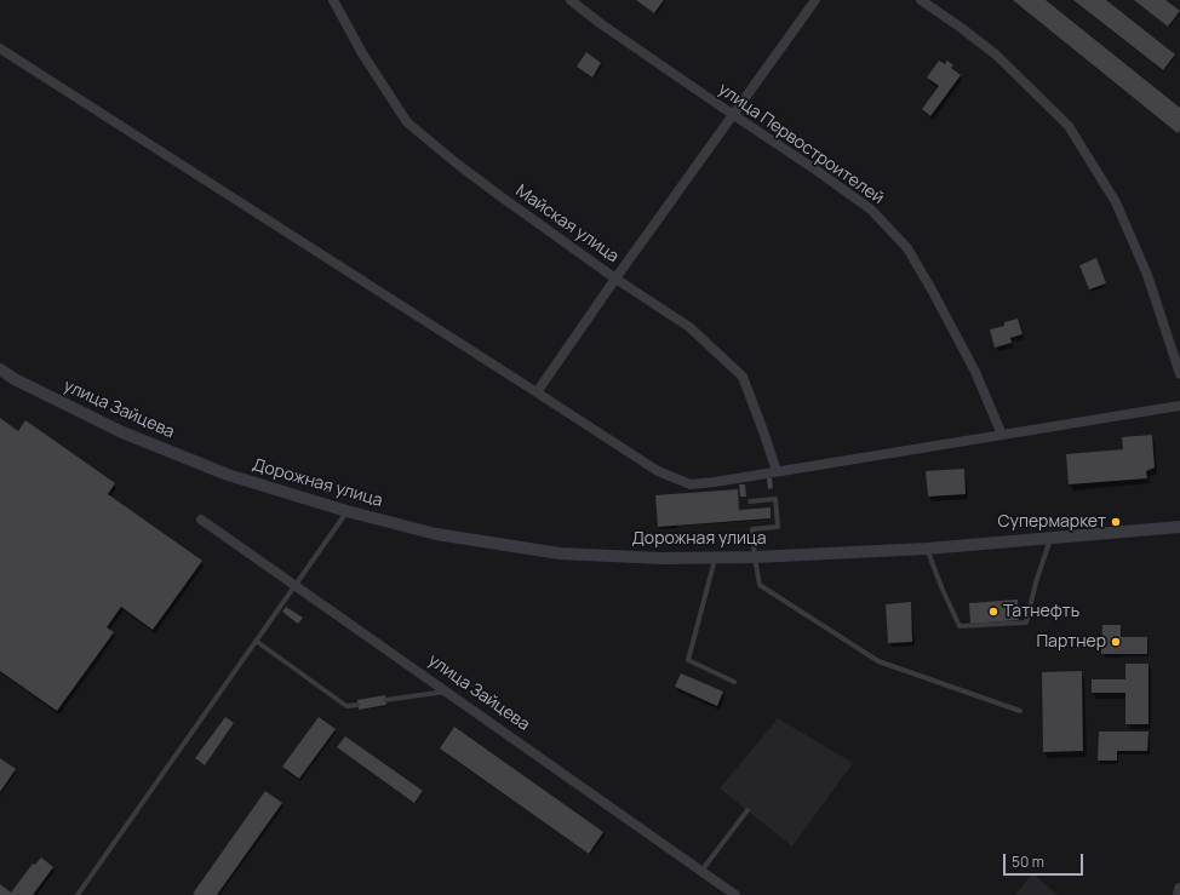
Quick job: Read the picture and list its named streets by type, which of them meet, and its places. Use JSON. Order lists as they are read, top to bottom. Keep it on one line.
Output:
{"streets":{"street":["улица Первостроителей","Майская улица","улица Зайцева","Дорожная улица"]},"crossings":[["улица Зайцева","Дорожная улица"]],"places":["Супермаркет","Татнефть","Партнер"],"scale_bar":"50 m"}
